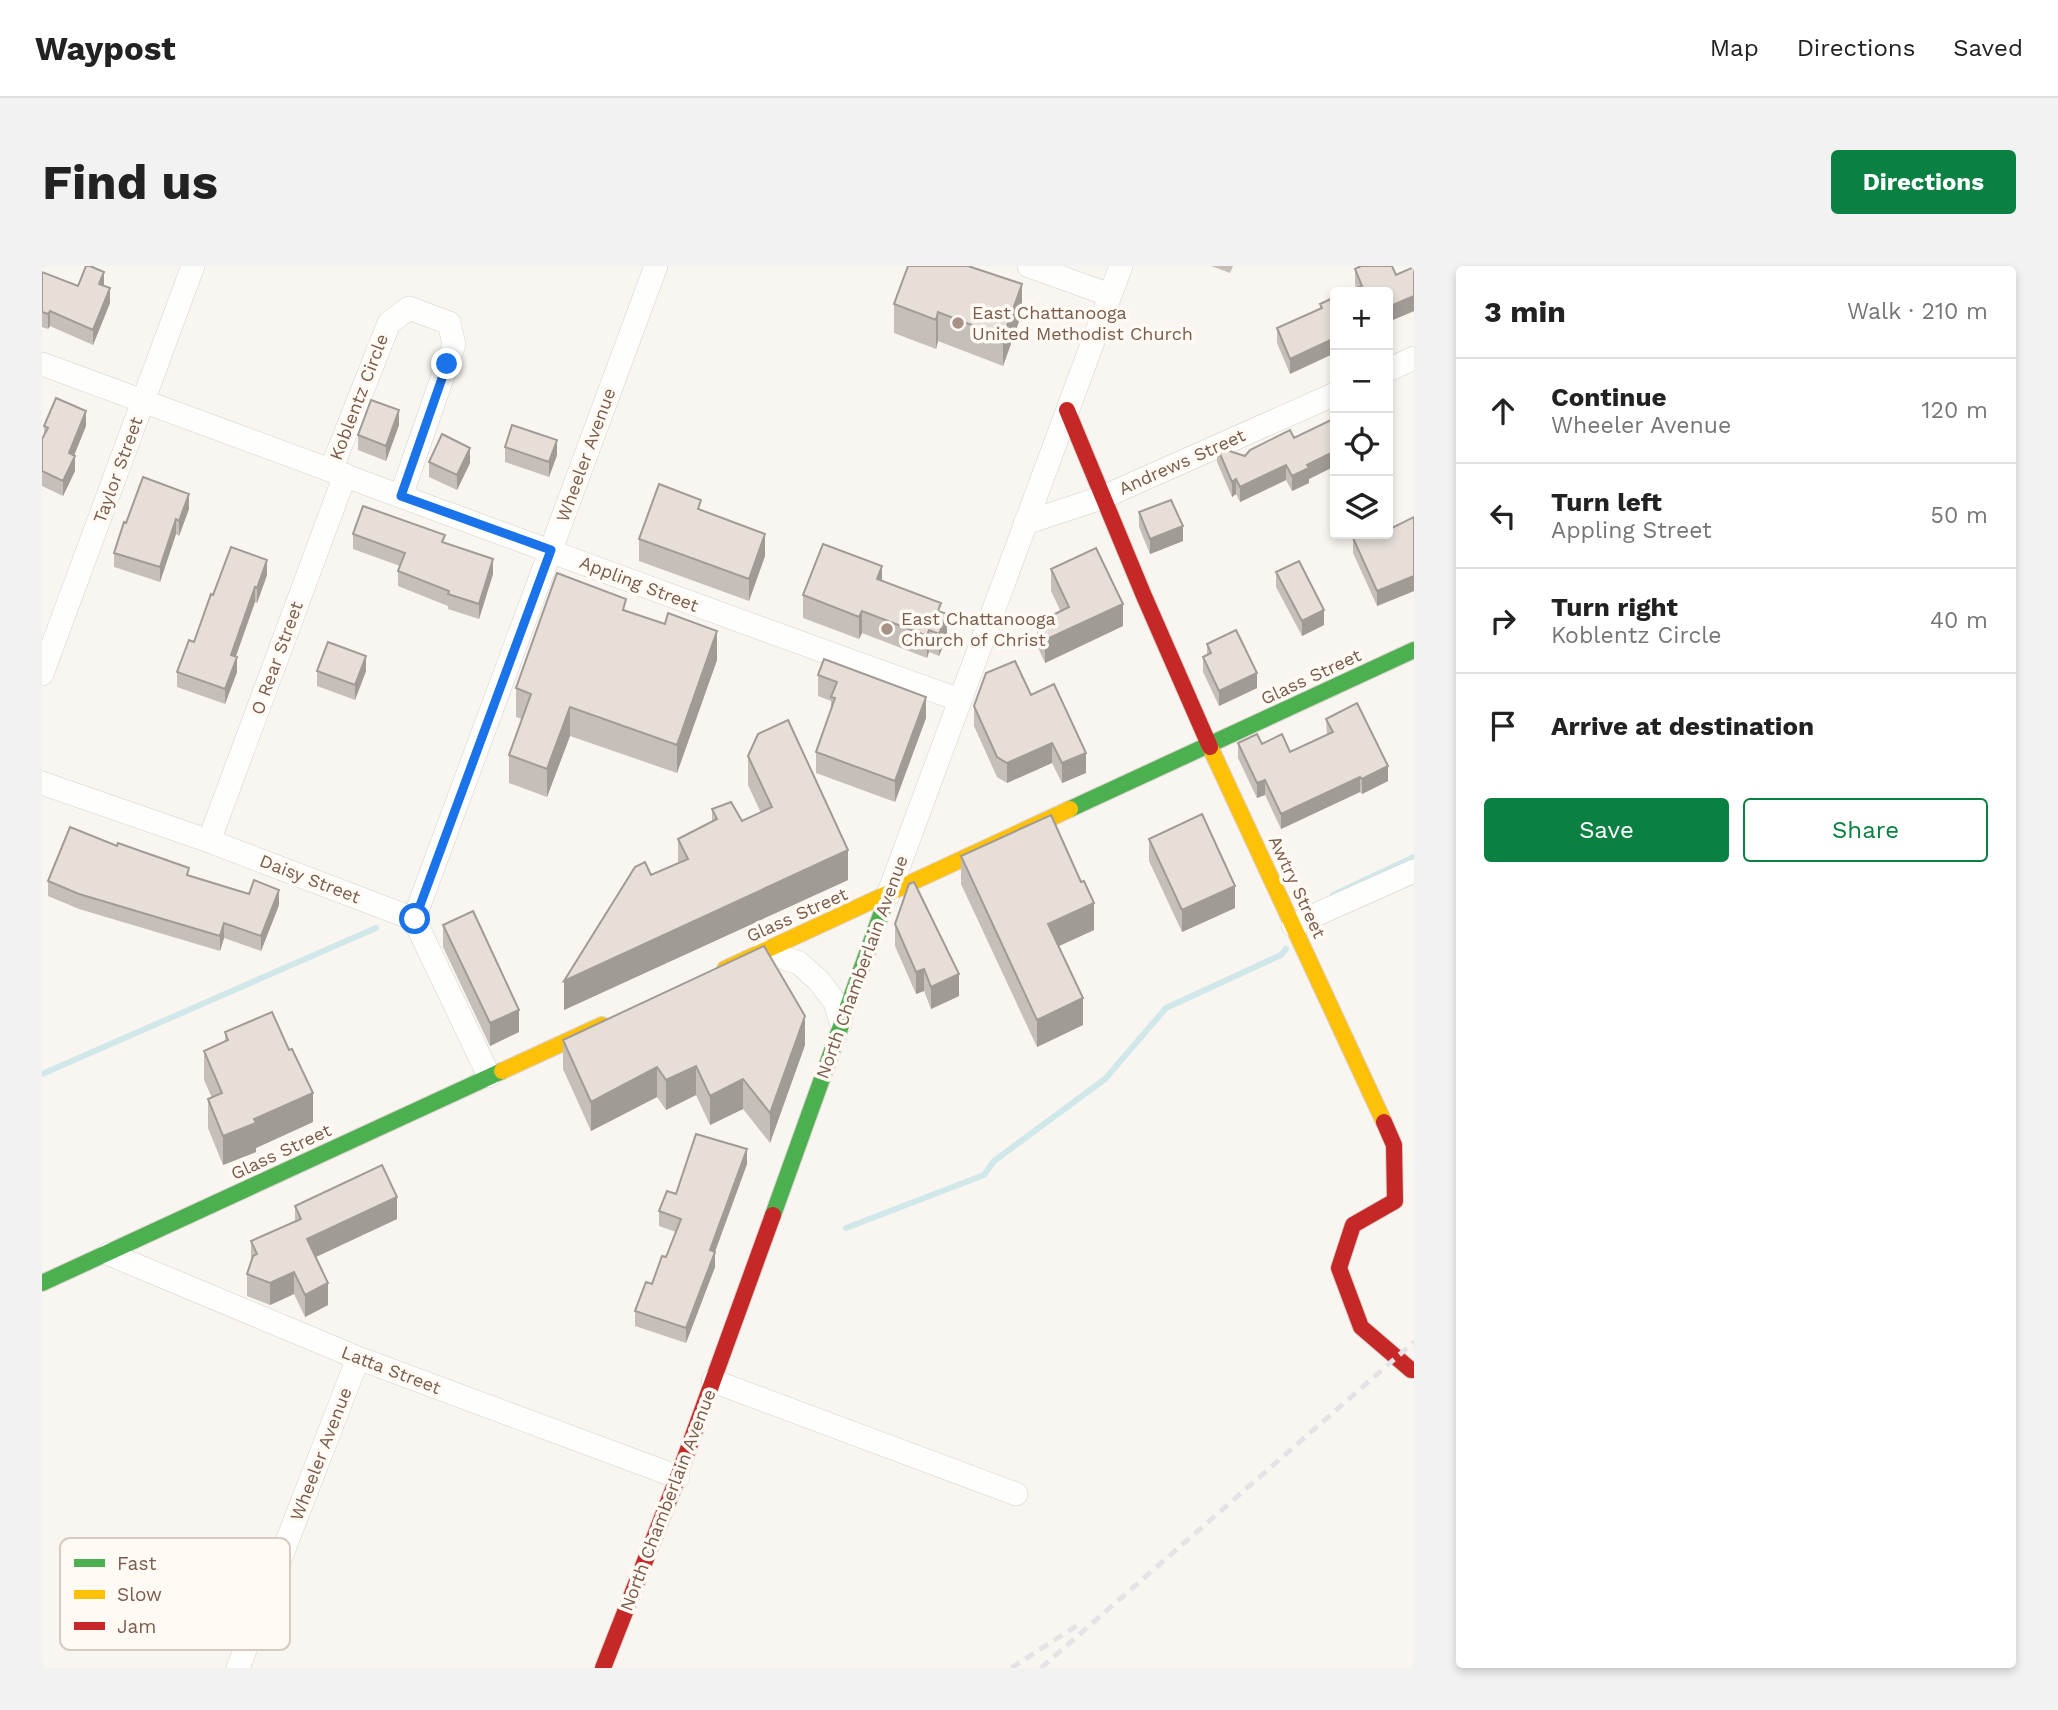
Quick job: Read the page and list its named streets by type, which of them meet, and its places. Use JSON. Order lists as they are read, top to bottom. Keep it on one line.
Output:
{"streets":{"street":["Koblentz Circle","Wheeler Avenue","Andrews Street","Taylor Street","Appling Street","O Rear Street","Glass Street","Daisy Street","Awtry Street","North Chamberlain Avenue","Latta Street"]},"crossings":[["Koblentz Circle","Appling Street"],["Koblentz Circle","O Rear Street"],["Wheeler Avenue","Appling Street"],["Wheeler Avenue","Daisy Street"],["Wheeler Avenue","Latta Street"],["Andrews Street","Awtry Street"],["Andrews Street","North Chamberlain Avenue"],["Taylor Street","Appling Street"],["Appling Street","O Rear Street"],["Appling Street","North Chamberlain Avenue"],["O Rear Street","Daisy Street"],["Glass Street","Awtry Street"],["Glass Street","North Chamberlain Avenue"],["Glass Street","Latta Street"],["Awtry Street","North Chamberlain Avenue"],["North Chamberlain Avenue","Latta Street"]],"places":["East Chattanooga United Methodist Church","East Chattanooga Church of Christ"],"legend":["Fast","Slow","Jam"],"page":{"header":"Waypost","nav":["Map","Directions","Saved"],"buttons":["Directions",["Save","Share"]],"title":"Find us","heading":["3 min","Walk · 210 m"],"map_buttons":["+","−"],"list":[["Continue","Wheeler Avenue","120 m"],["Turn left","Appling Street","50 m"],["Turn right","Koblentz Circle","40 m"],"Arrive at destination"]}}
